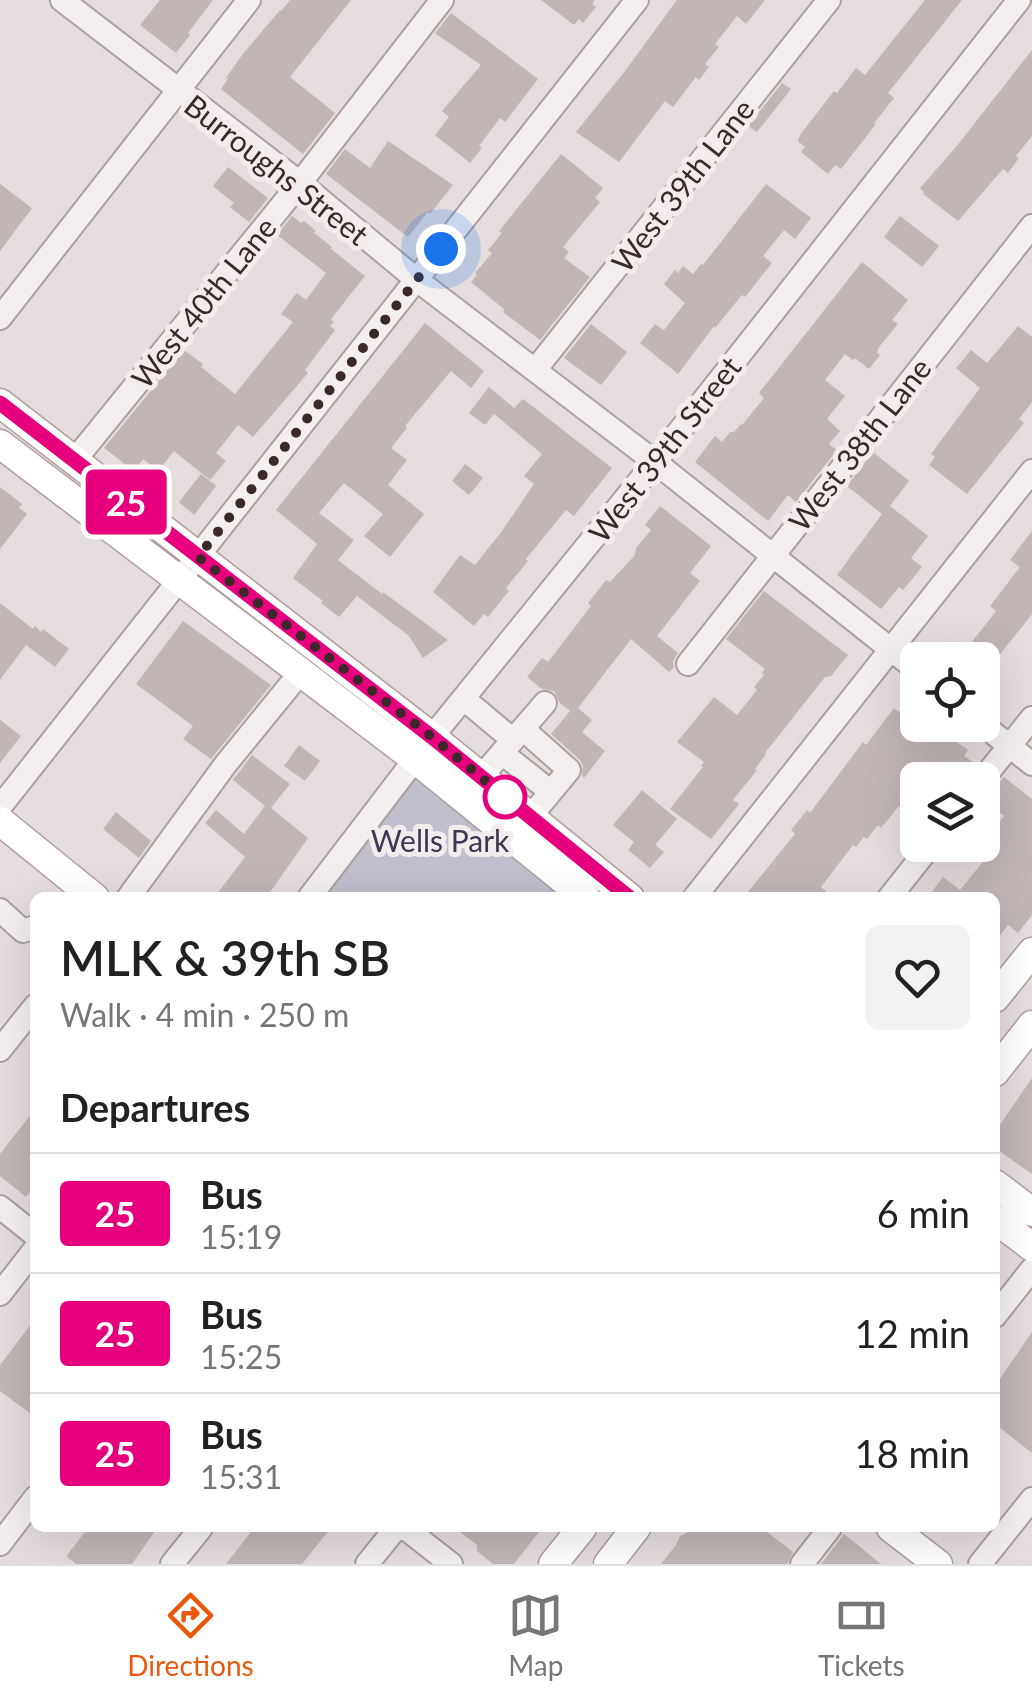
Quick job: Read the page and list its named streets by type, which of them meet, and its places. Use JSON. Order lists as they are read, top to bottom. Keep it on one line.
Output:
{"streets":{"street":["Burroughs Street","West 39th Lane","West 40th Lane","West 38th Lane","West 39th Street"]},"crossings":[["Burroughs Street","West 39th Lane"],["Burroughs Street","West 40th Lane"],["Burroughs Street","West 38th Lane"],["Burroughs Street","West 39th Street"]],"parks":["Wells Park"],"lines":["bus line 25"],"page":{"on_map":"25","heading":[["MLK & 39th SB","Walk · 4 min · 250 m"],"Departures"],"list":[{"mark":"25","name":"Bus","note":"15:19","value":"6 min"},{"mark":"25","name":"Bus","note":"15:25","value":"12 min"},{"mark":"25","name":"Bus","note":"15:31","value":"18 min"}],"tabs":["Directions","Map","Tickets"]}}
